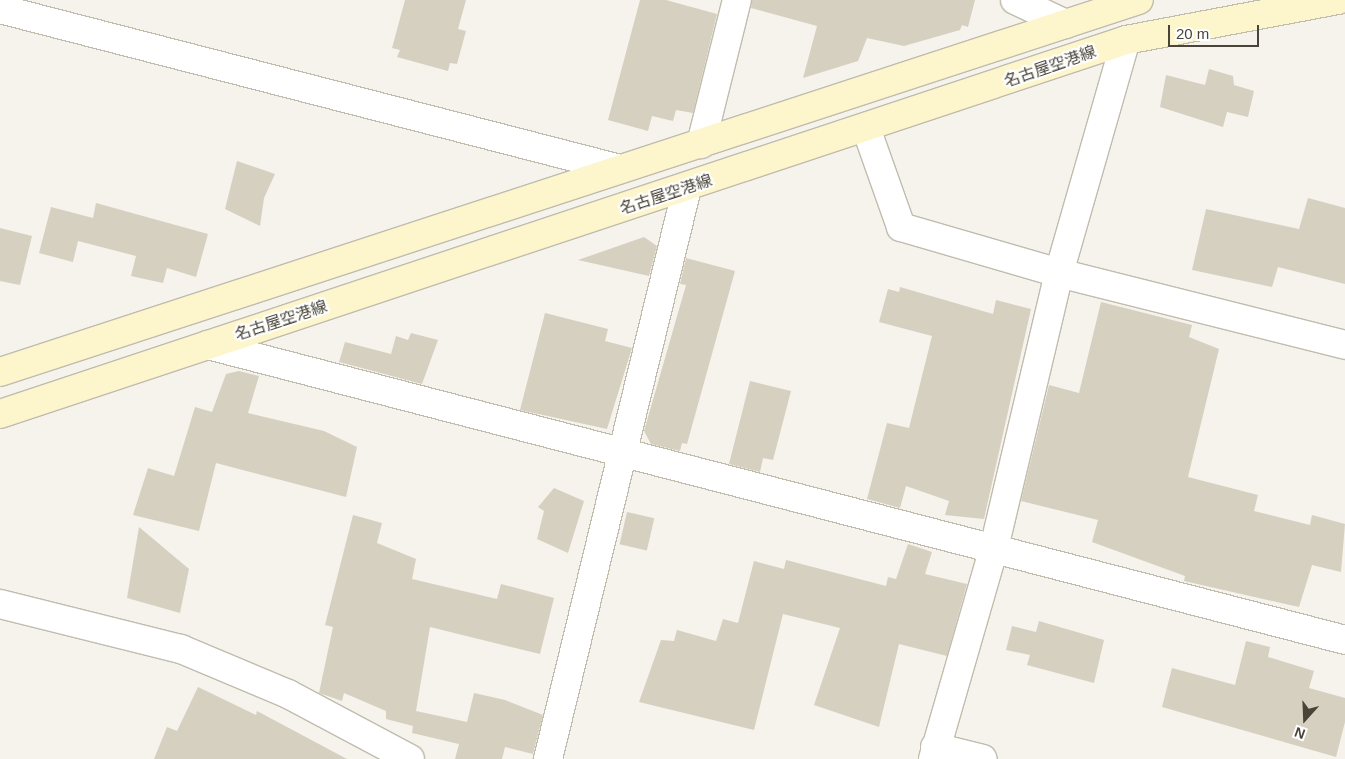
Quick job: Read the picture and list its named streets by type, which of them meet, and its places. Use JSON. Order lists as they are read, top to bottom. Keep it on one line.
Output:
{"streets":{"main road":["名古屋空港線"]},"scale_bar":"20 m","north":"bottom"}
